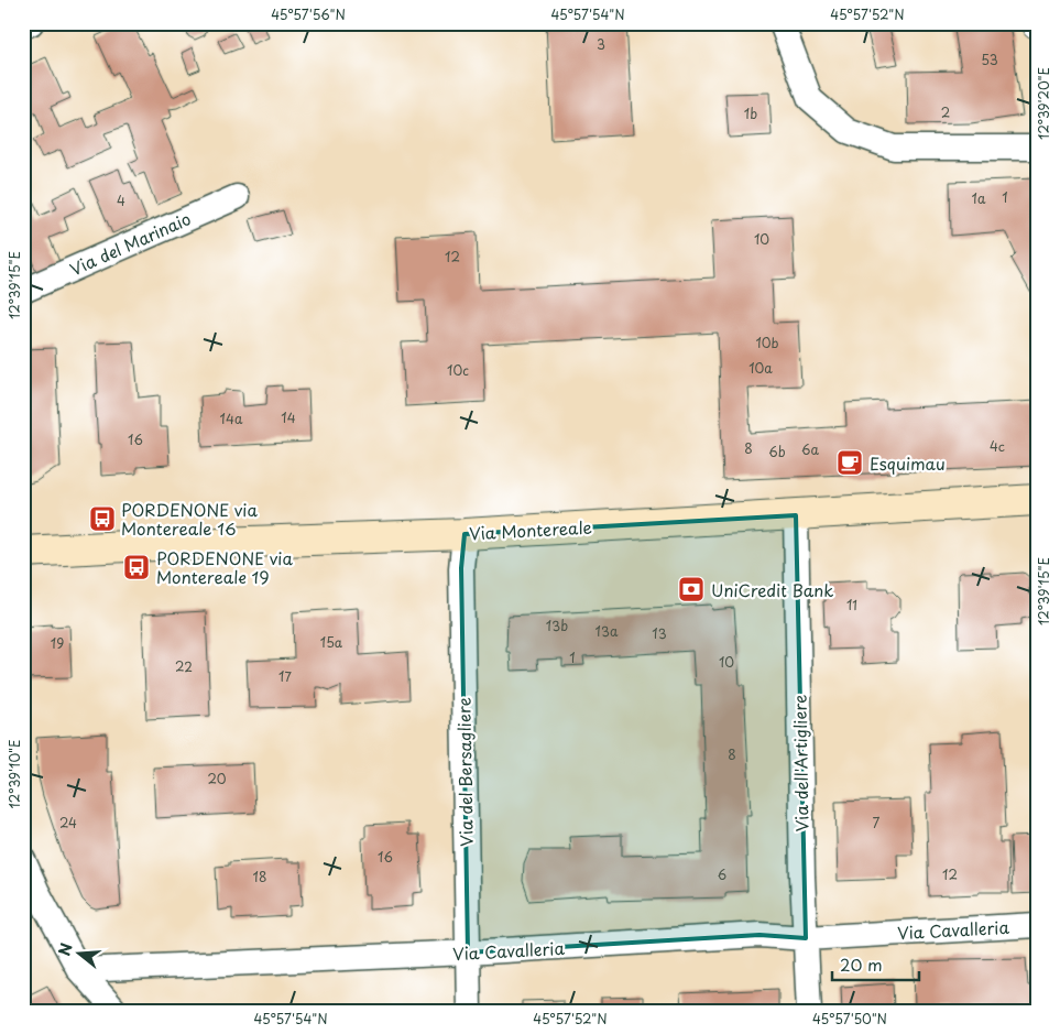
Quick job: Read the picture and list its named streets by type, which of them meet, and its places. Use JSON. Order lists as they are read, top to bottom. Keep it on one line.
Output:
{"streets":{"main road":["Via Montereale"],"street":["Via del Marinaio","Via dell'Artigliere","Via del Bersagliere","Via Cavalleria"]},"crossings":[["Via Montereale","Via dell'Artigliere"],["Via Montereale","Via del Bersagliere"],["Via dell'Artigliere","Via Cavalleria"],["Via del Bersagliere","Via Cavalleria"]],"places":{"cafe":["Esquimau"],"bus stop":["PORDENONE via Montereale 16","PORDENONE via Montereale 19"],"bank":["UniCredit Bank"]},"house_numbers":["3","53","2","1b","1","1a","4","10","12","10b","10a","10c","14","14a","16","4c","8","6a","6b","11","13b","13a","13","15a","19","1","10","22","17","8","20","24","7","16","6","12","18"],"scale_bar":"20 m","north":"left","coordinates":["45°57'56\"N","45°57'54\"N","45°57'52\"N","12°39'20\"E","12°39'15\"E","12°39'10\"E","45°57'50\"N"]}
